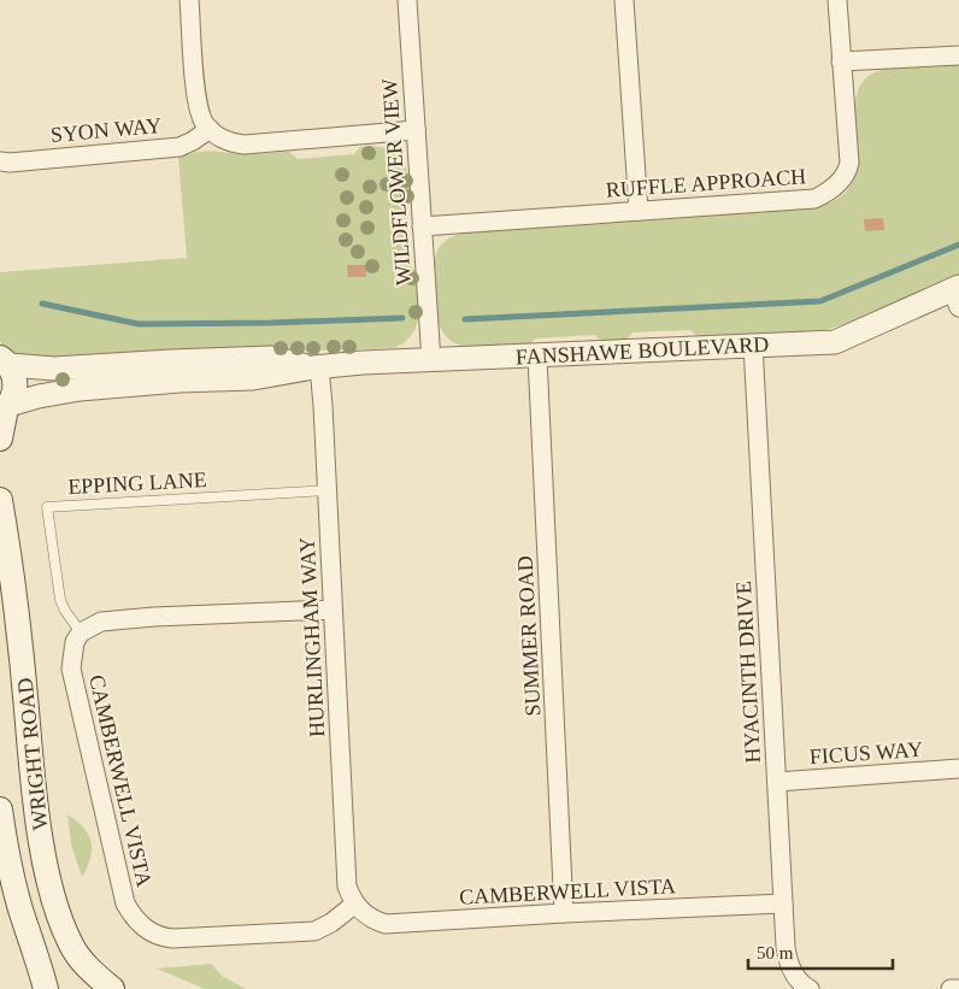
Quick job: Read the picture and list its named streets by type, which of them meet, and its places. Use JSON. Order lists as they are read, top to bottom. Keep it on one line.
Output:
{"streets":{"main road":["WRIGHT ROAD"],"street":["SYON WAY","WILDFLOWER VIEW","RUFFLE APPROACH","FANSHAWE BOULEVARD","SUMMER ROAD","HURLINGHAM WAY","HYACINTH DRIVE","FICUS WAY","CAMBERWELL VISTA"],"lane":["EPPING LANE"]},"crossings":[["WILDFLOWER VIEW","RUFFLE APPROACH"],["WILDFLOWER VIEW","FANSHAWE BOULEVARD"],["FANSHAWE BOULEVARD","SUMMER ROAD"],["FANSHAWE BOULEVARD","HURLINGHAM WAY"],["FANSHAWE BOULEVARD","HYACINTH DRIVE"],["EPPING LANE","HURLINGHAM WAY"],["EPPING LANE","CAMBERWELL VISTA"],["SUMMER ROAD","CAMBERWELL VISTA"],["HURLINGHAM WAY","CAMBERWELL VISTA"],["HYACINTH DRIVE","FICUS WAY"],["HYACINTH DRIVE","CAMBERWELL VISTA"]],"scale_bar":"50 m"}
